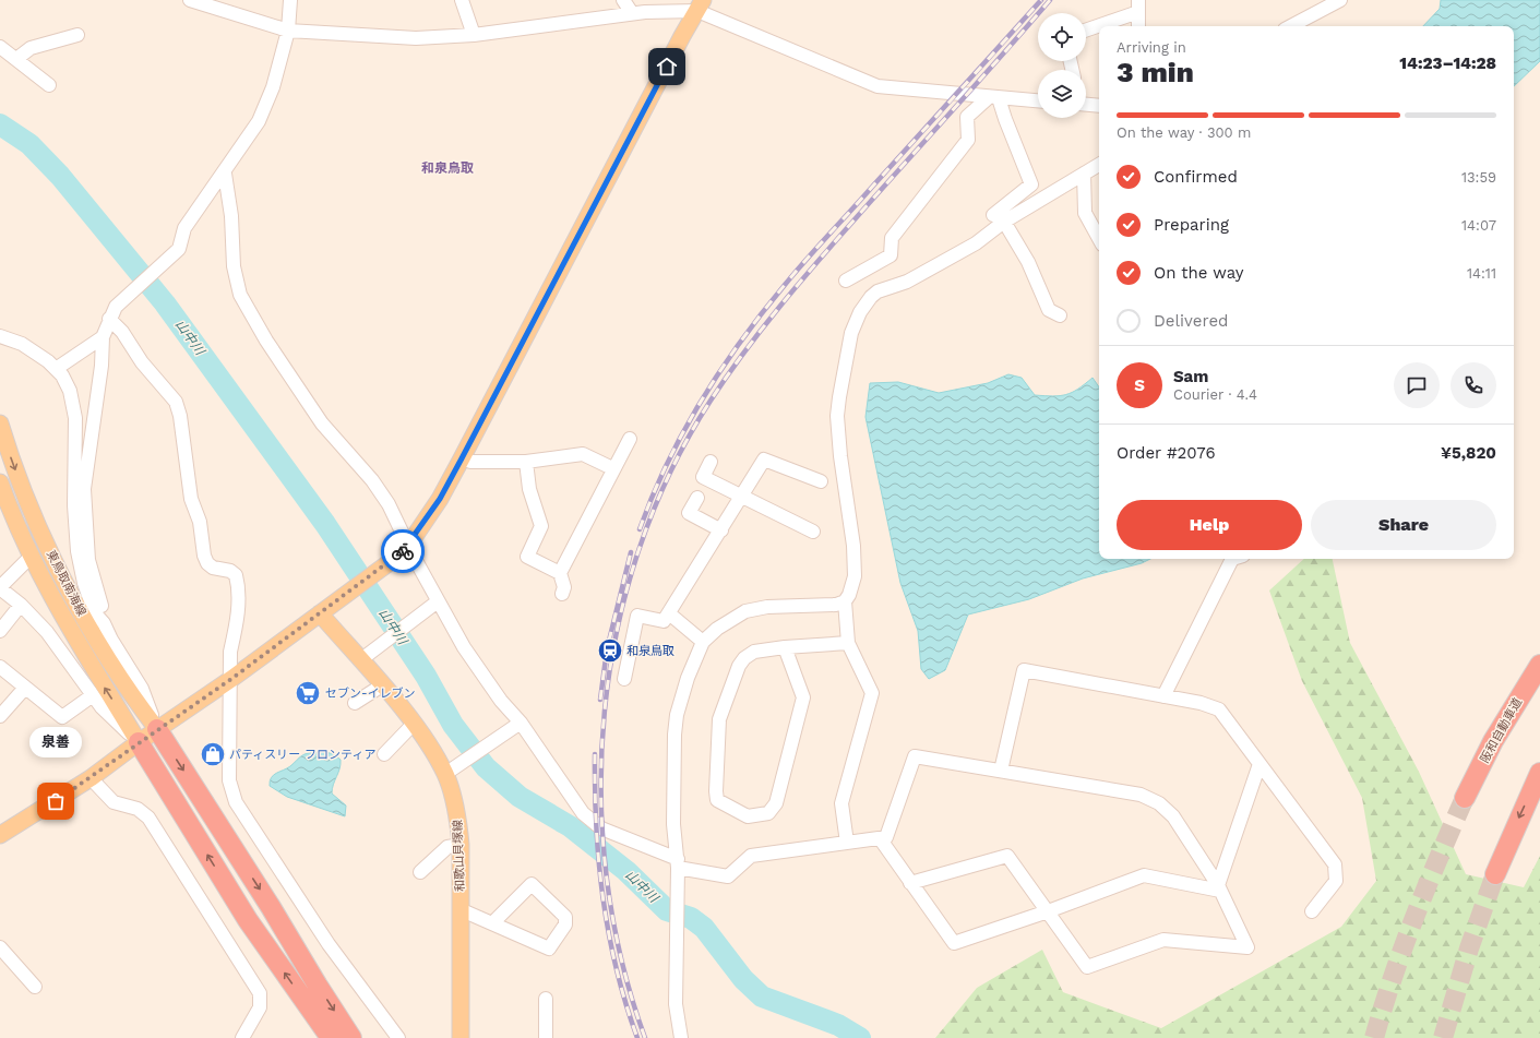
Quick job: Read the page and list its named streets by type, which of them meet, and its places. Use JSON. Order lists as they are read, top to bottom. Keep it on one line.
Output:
{"streets":{"highway":["阪和自動車道"],"main road":["東鳥取南海線","和歌山貝塚線"]},"districts":["和泉鳥取"],"water":["山中川"],"places":{"station":["和泉鳥取"],"supermarket":["セブン-イレブン"],"shop":["パティスリー フロンティア"],"other":["泉善"]},"page":{"heading":["3 min","Arriving in","14:23–14:28"],"panel":["Sam","Courier · 4.4","Order #2076","¥5,820"],"bar":"On the way · 300 m","list":[["Confirmed","13:59"],["Preparing","14:07"],["On the way","14:11"],"Delivered"],"round":"S","buttons":["Help","Share"],"bubble":"泉善"}}
